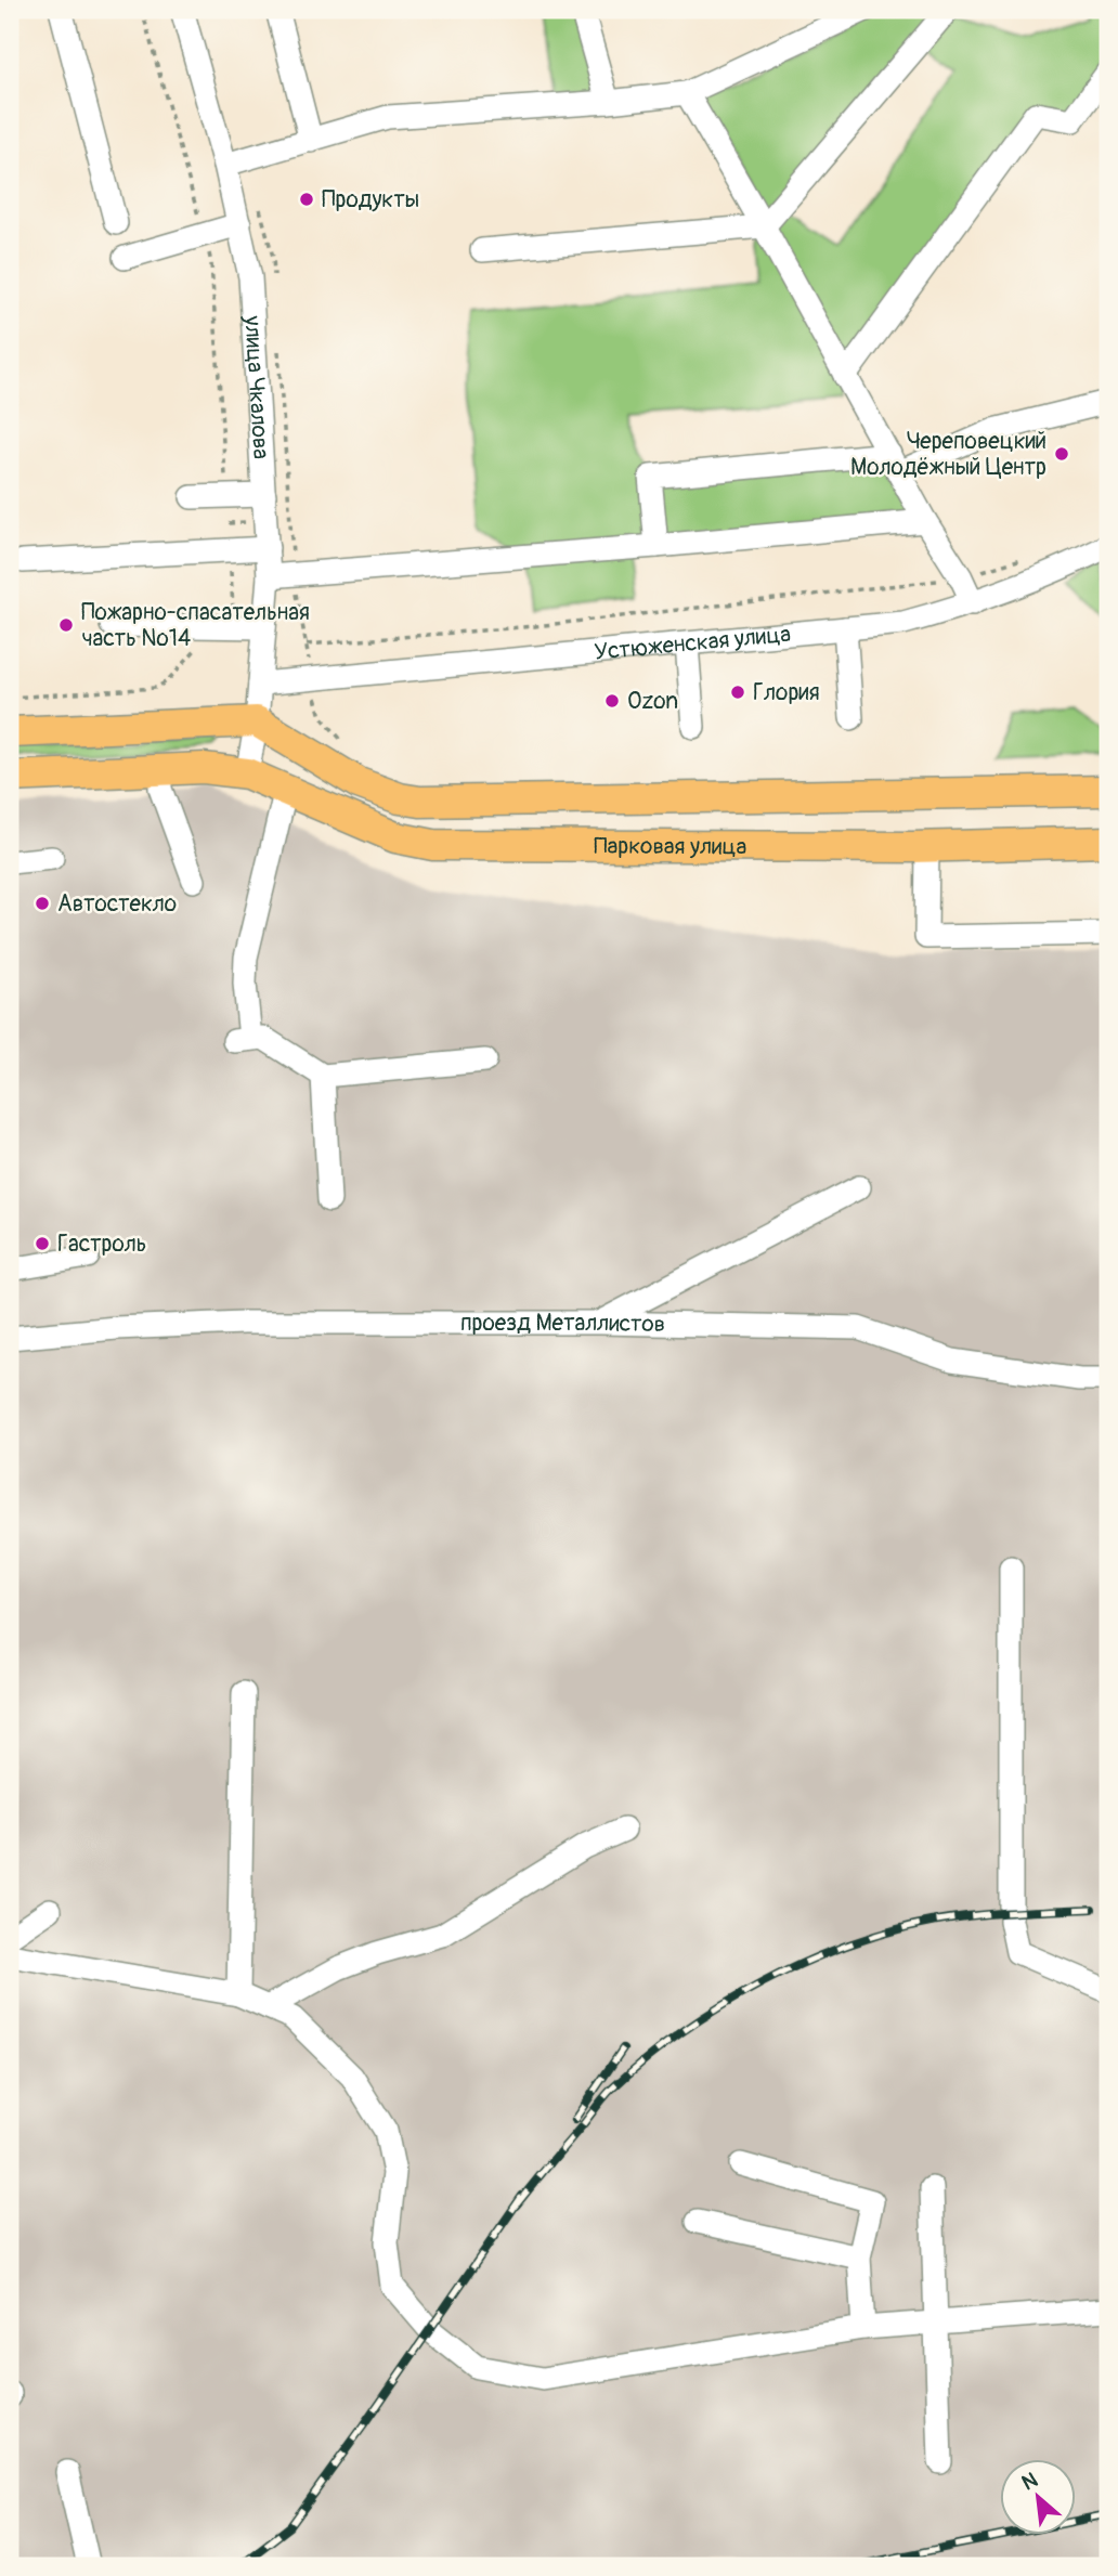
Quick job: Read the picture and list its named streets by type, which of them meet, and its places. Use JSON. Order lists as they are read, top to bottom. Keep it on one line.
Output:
{"streets":{"main road":["Парковая улица"],"street":["улица Чкалова","Устюженская улица","проезд Металлистов"]},"crossings":[["улица Чкалова","Устюженская улица"],["улица Чкалова","Парковая улица"]],"places":["Продукты","Череповецкий Молодёжный Центр","Пожарно-спасательная часть №14","Глория","Ozon","Автостекло","Гастроль"],"north":"top left"}
